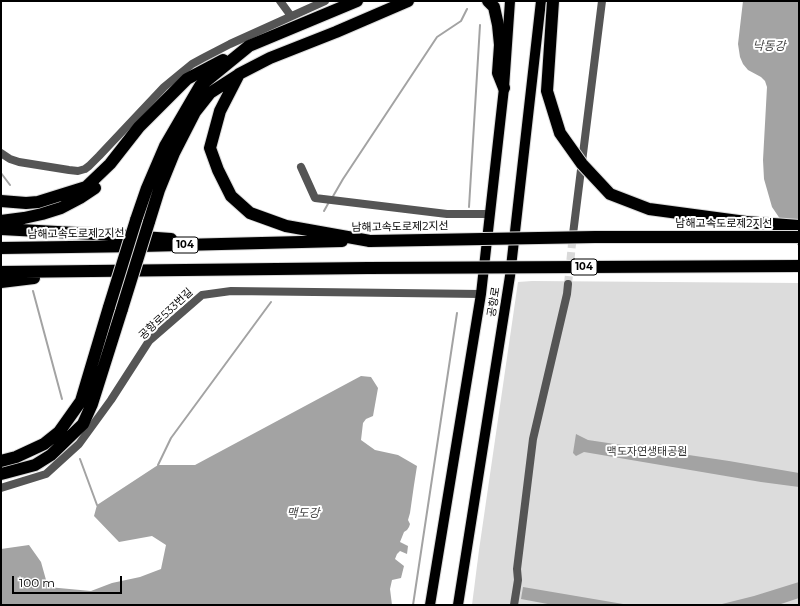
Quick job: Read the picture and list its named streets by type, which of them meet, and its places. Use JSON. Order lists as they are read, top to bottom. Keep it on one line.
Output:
{"streets":{"highway":["남해고속도로제2지선","104"],"main road":["공항로"],"street":["공항로533번길"]},"crossings":[["공항로","공항로533번길"]],"water":["낙동강","맥도강"],"parks":["맥도자연생태공원"],"scale_bar":"100 m"}
